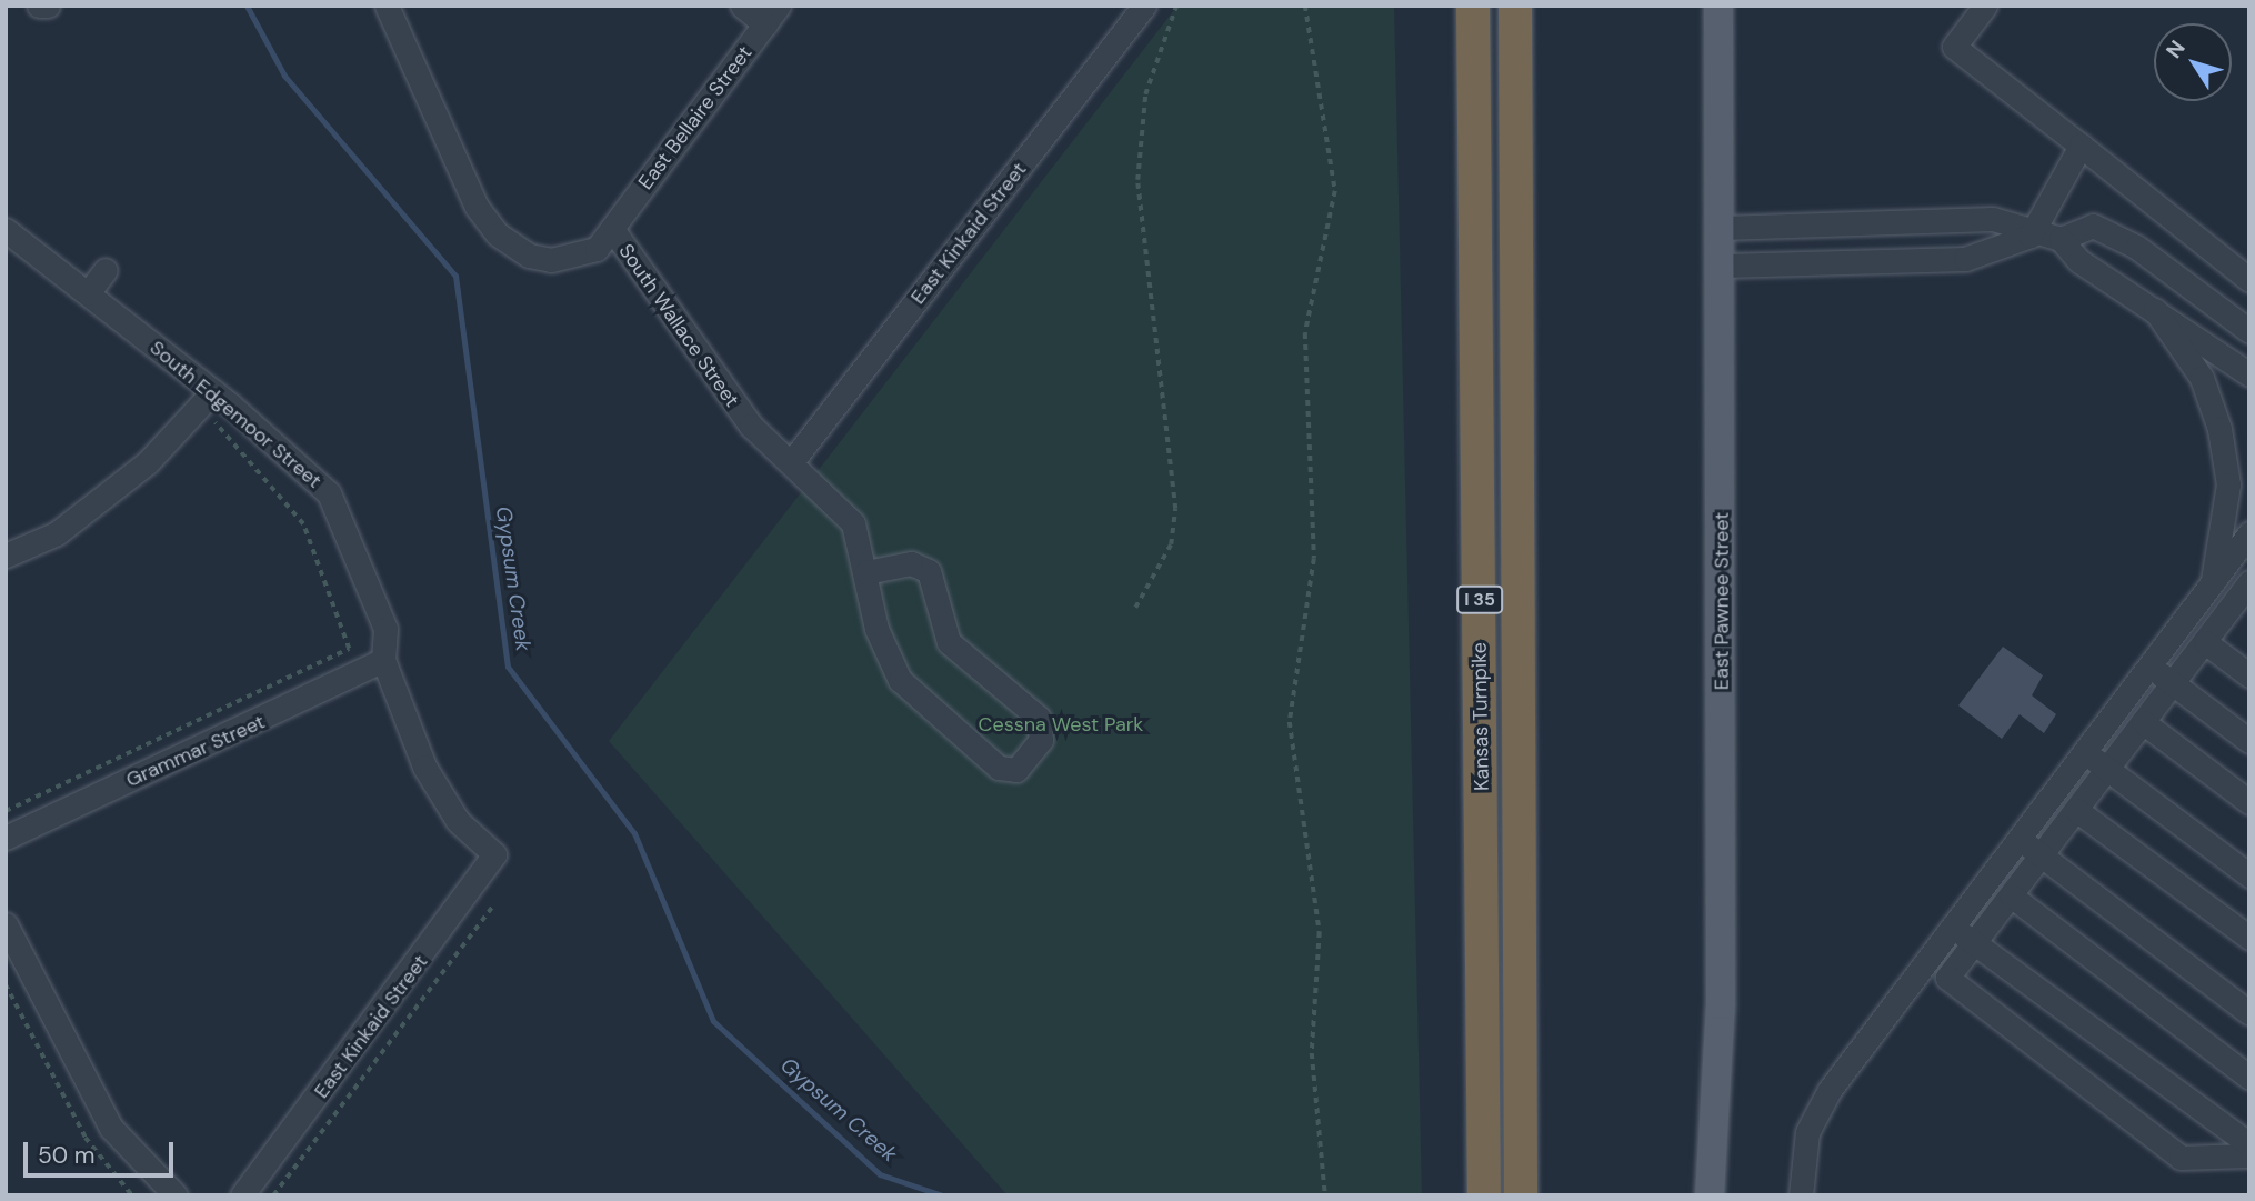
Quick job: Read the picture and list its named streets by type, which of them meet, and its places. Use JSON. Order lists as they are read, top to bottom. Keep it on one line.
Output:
{"streets":{"highway":["I 35","Kansas Turnpike"],"main road":["East Pawnee Street"],"street":["East Bellaire Street","East Kinkaid Street","South Wallace Street","South Edgemoor Street","Grammar Street"]},"crossings":[["East Bellaire Street","South Wallace Street"],["East Kinkaid Street","South Wallace Street"],["East Kinkaid Street","South Edgemoor Street"],["South Edgemoor Street","Grammar Street"]],"water":["Gypsum Creek"],"parks":["Cessna West Park"],"scale_bar":"50 m","north":"top left"}
